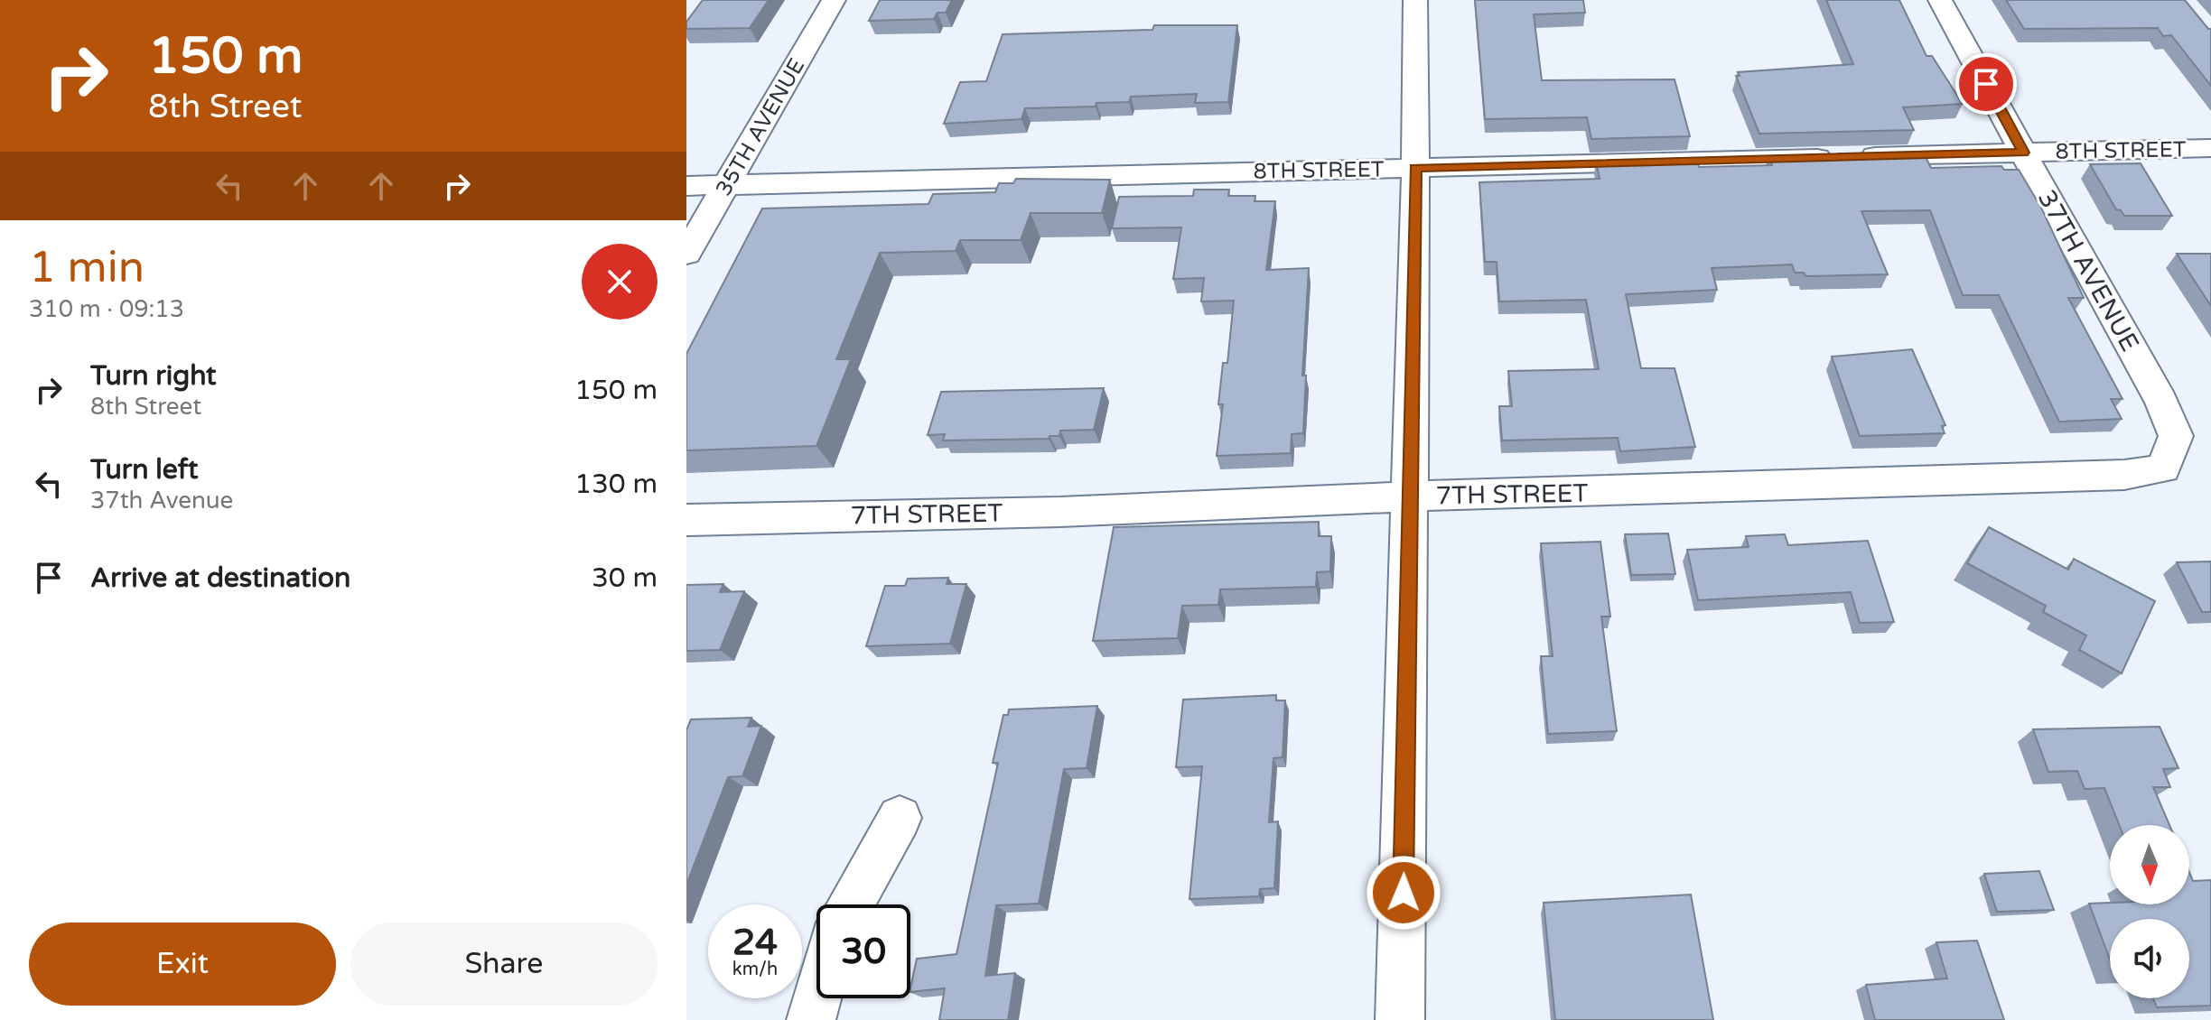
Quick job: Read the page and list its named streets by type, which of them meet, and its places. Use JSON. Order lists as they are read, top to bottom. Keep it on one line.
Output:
{"streets":{"street":["35TH AVENUE","8TH STREET","37TH AVENUE","7TH STREET"]},"crossings":[["35TH AVENUE","8TH STREET"],["8TH STREET","37TH AVENUE"],["37TH AVENUE","7TH STREET"]],"north":"bottom","page":{"turn":["150 m","8th Street"],"heading":["1 min","310 m · 09:13"],"list":[{"name":"Turn right","note":"8th Street","value":"150 m"},{"name":"Turn left","note":"37th Avenue","value":"130 m"},{"name":"Arrive at destination","value":"30 m"}],"speed":"24 km/h","limit":"30","buttons":["Exit","Share"]}}
